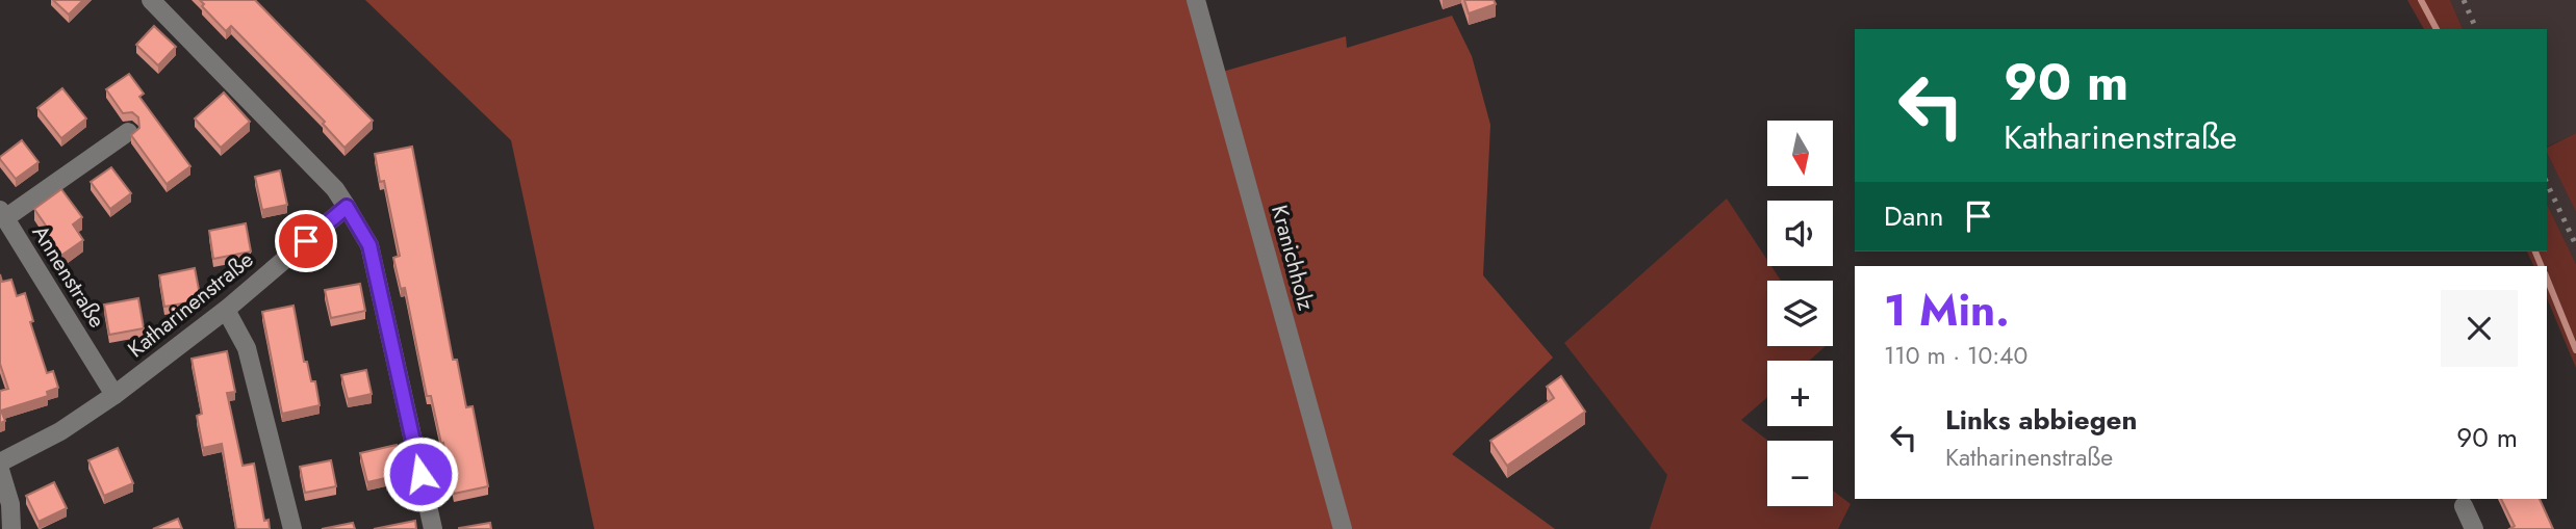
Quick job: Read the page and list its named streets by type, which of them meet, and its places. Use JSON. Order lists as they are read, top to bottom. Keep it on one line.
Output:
{"streets":{"street":["Kranichholz","Annenstraße","Katharinenstraße"]},"crossings":[["Annenstraße","Katharinenstraße"]],"north":"bottom","page":{"turn":["90 m","Katharinenstraße"],"map_buttons":["+","−"],"then":"Dann","heading":["1 Min.","110 m · 10:40"],"list":[{"name":"Links abbiegen","note":"Katharinenstraße","value":"90 m"}]}}
